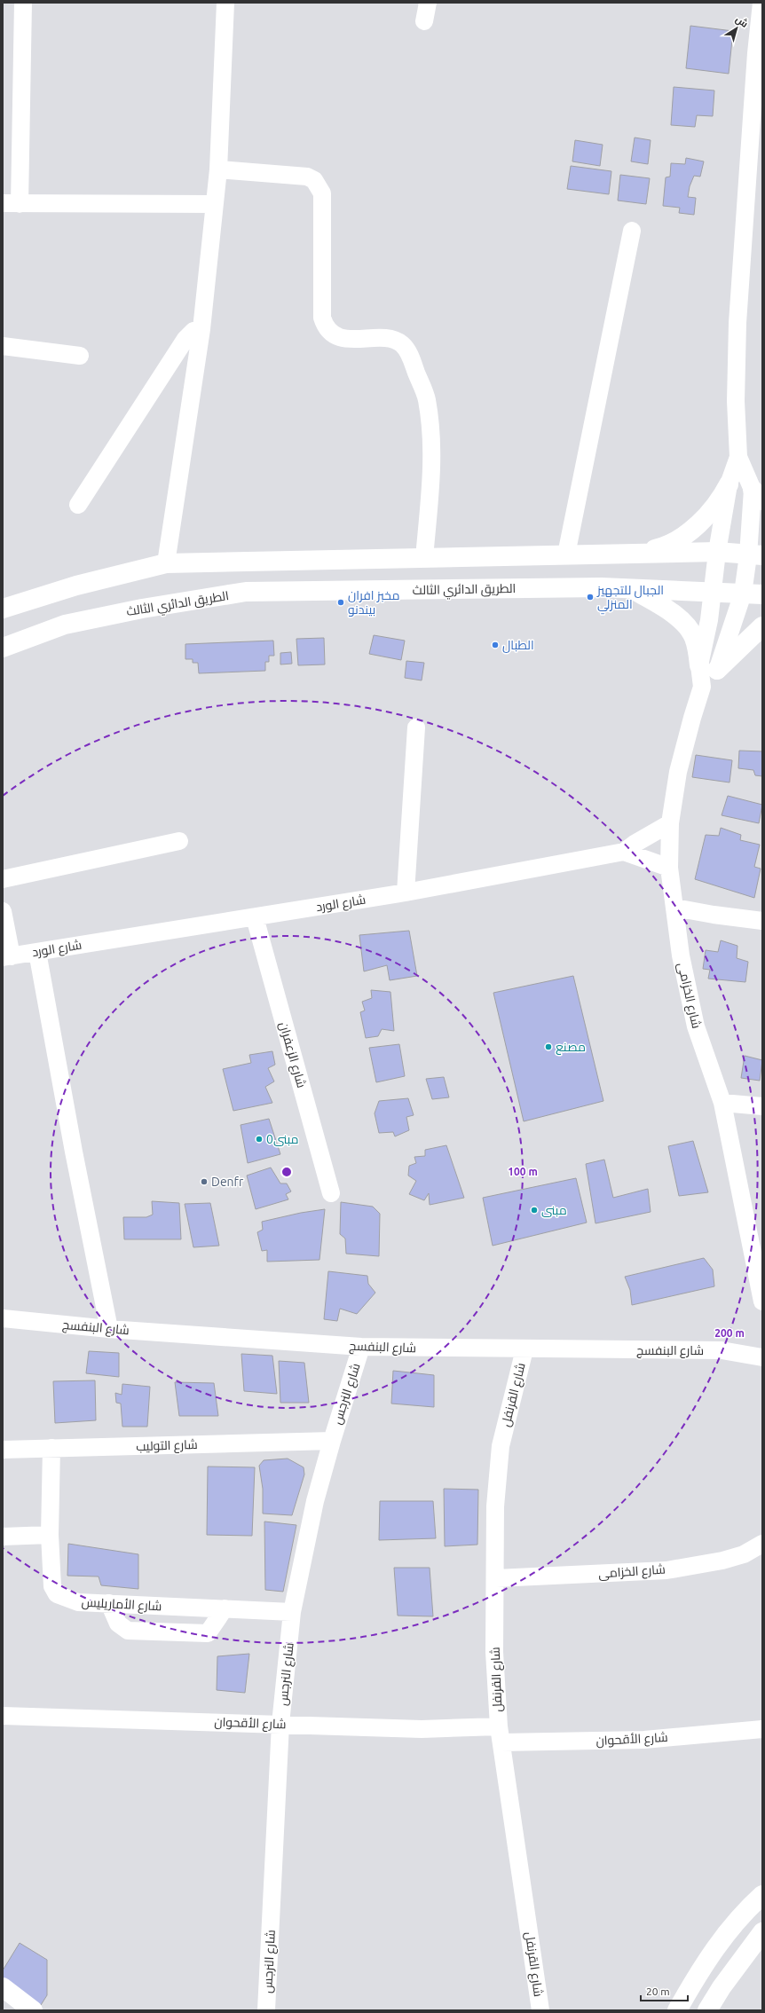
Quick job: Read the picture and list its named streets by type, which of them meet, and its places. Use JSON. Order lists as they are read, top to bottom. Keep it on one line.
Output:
{"streets":{"main road":["الطريق الدائري الثالث"],"street":["شارع الورد","شارع الخزامى","شارع الزعفران","شارع البنفسج","شارع النرجس","شارع القرنفل","شارع التوليب","شارع الأماريليس","شارع الأقحوان"]},"crossings":[["شارع الورد","شارع الخزامى"],["شارع الورد","شارع الزعفران"],["شارع الخزامى","شارع القرنفل"],["شارع البنفسج","شارع النرجس"],["شارع البنفسج","شارع القرنفل"],["شارع النرجس","شارع التوليب"],["شارع النرجس","شارع الأماريليس"],["شارع النرجس","شارع الأقحوان"],["شارع القرنفل","شارع الأقحوان"],["شارع التوليب","شارع الأماريليس"]],"places":["الجبال للتجهيز المنزلي","مخبز افران بيندنو","الطبال","مصنع","مبنى0","Denfr","مبنى"],"scale_bar":"20 m","north":"top right","rings":["100 m","200 m"]}
